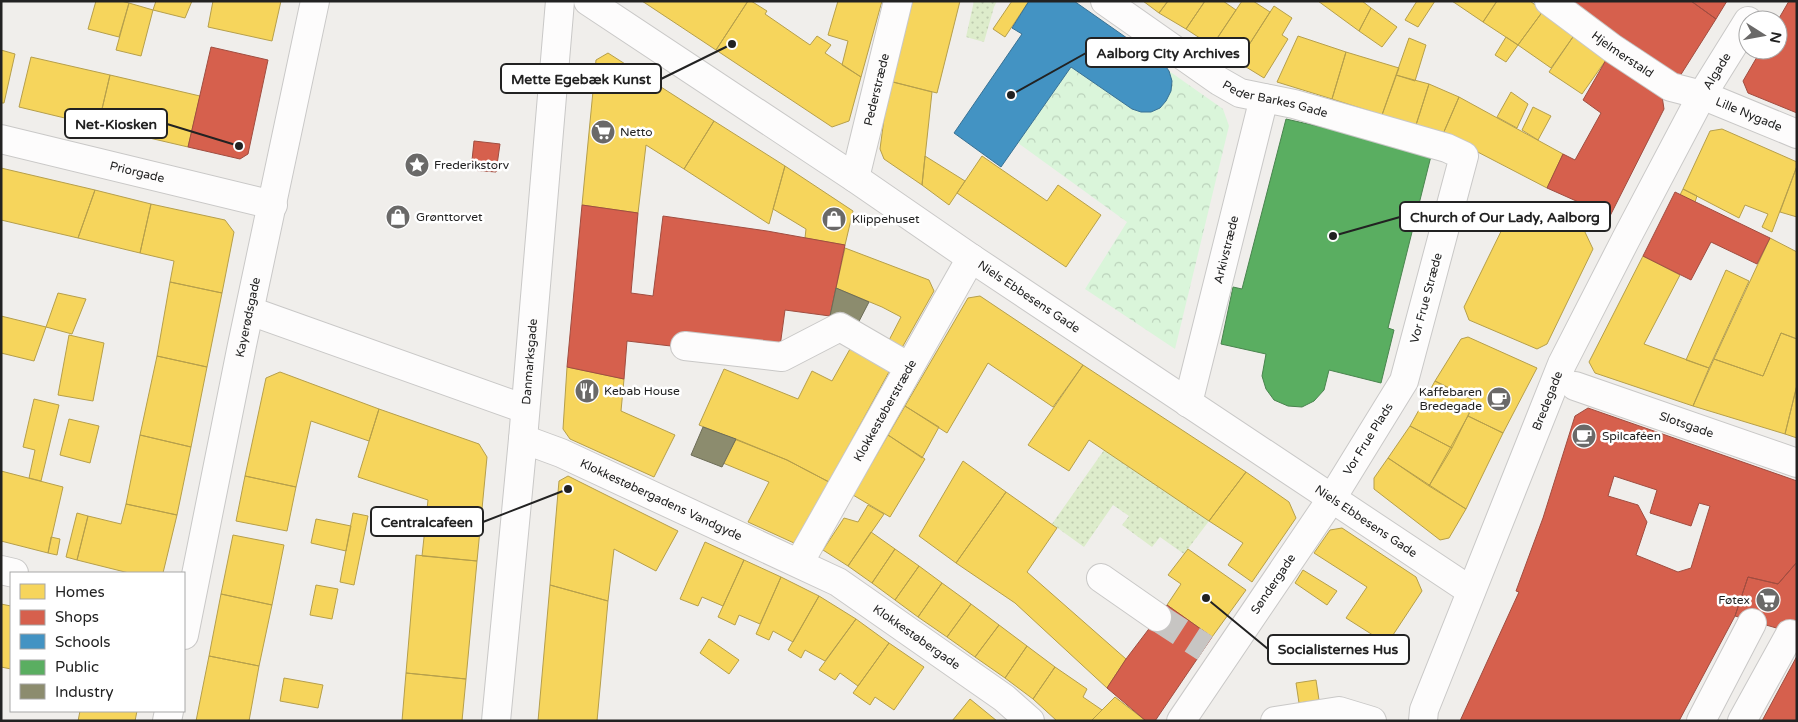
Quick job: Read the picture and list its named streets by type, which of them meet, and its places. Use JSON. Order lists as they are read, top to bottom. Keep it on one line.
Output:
{"streets":{"street":["Hjelmerstald","Algade","Pederstræde","Peder Barkes Gade","Lille Nygade","Priorgade","Arkivstræde","Niels Ebbesens Gade","Vor Frue Stræde","Kayerødsgade","Danmarksgade","Bredegade","Klokkestøberstræde","Slotsgade","Vor Frue Plads","Klokkestøbergadens Vandgyde","Søndergade","Klokkestøbergade"]},"crossings":[["Hjelmerstald","Algade"],["Hjelmerstald","Lille Nygade"],["Hjelmerstald","Bredegade"],["Algade","Lille Nygade"],["Algade","Bredegade"],["Pederstræde","Niels Ebbesens Gade"],["Peder Barkes Gade","Arkivstræde"],["Peder Barkes Gade","Vor Frue Stræde"],["Lille Nygade","Bredegade"],["Priorgade","Kayerødsgade"],["Arkivstræde","Niels Ebbesens Gade"],["Niels Ebbesens Gade","Bredegade"],["Niels Ebbesens Gade","Klokkestøberstræde"],["Niels Ebbesens Gade","Vor Frue Plads"],["Niels Ebbesens Gade","Søndergade"],["Vor Frue Stræde","Vor Frue Plads"],["Danmarksgade","Klokkestøbergadens Vandgyde"],["Klokkestøberstræde","Klokkestøbergadens Vandgyde"],["Klokkestøberstræde","Klokkestøbergade"],["Vor Frue Plads","Søndergade"],["Klokkestøbergadens Vandgyde","Klokkestøbergade"]],"places":{"other":["Mette Egebæk Kunst","Aalborg City Archives","Net-Kiosken","Church of Our Lady, Aalborg","Centralcafeen","Socialisternes Hus"],"supermarket":["Netto","Føtex"],"place":["Frederikstorv"],"shop":["Grønttorvet","Klippehuset"],"restaurant":["Kebab House"],"cafe":["Kaffebaren Bredegade","Spilcaféen"]},"legend":["Homes","Shops","Schools","Public","Industry"],"north":"right"}
